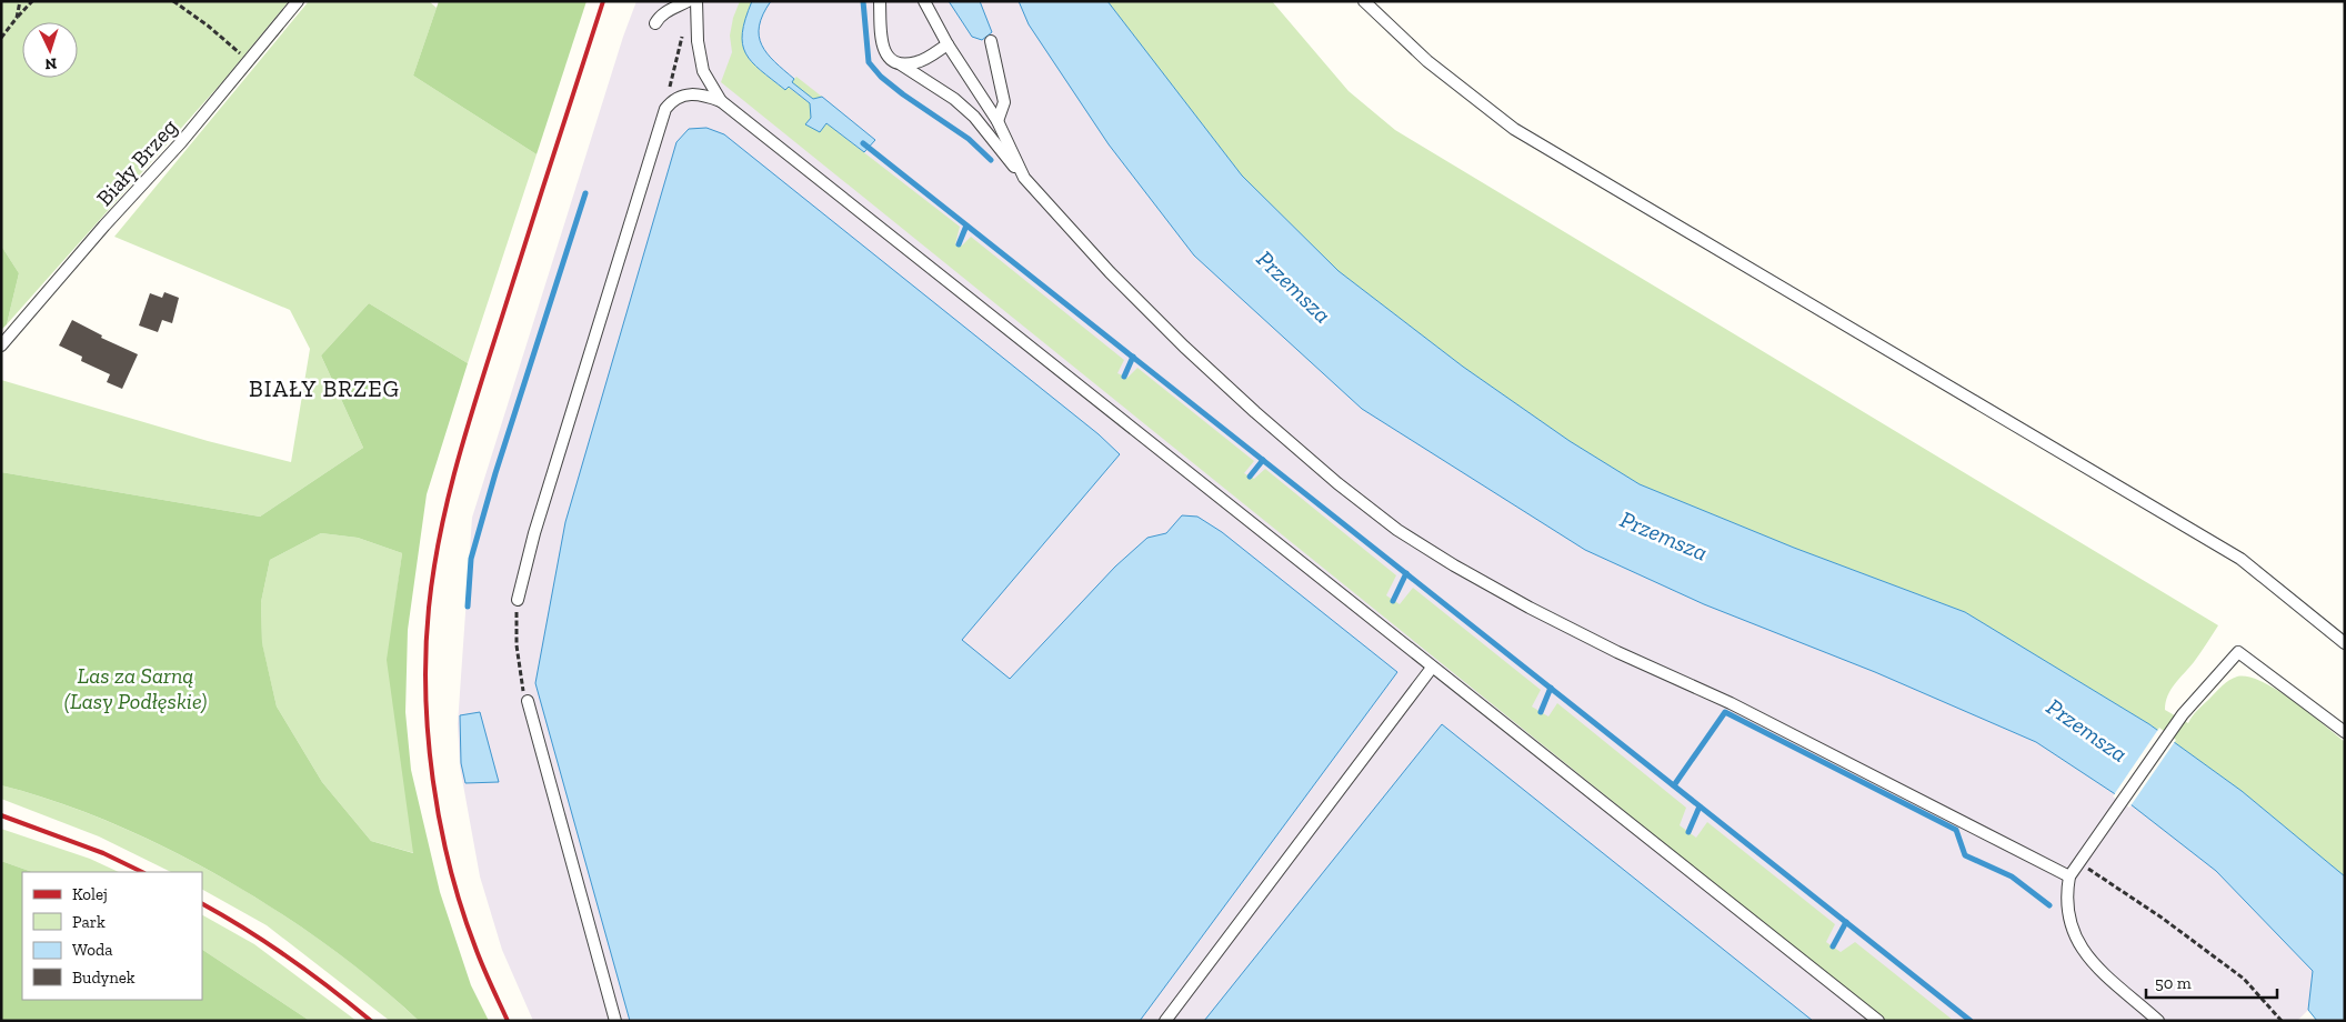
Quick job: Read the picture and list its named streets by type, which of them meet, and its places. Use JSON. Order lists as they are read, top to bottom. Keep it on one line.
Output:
{"streets":{"lane":["Biały Brzeg"]},"districts":["BIAŁY BRZEG"],"water":["Przemsza"],"parks":["Las za Sarną (Lasy Podłęskie)"],"legend":["Kolej","Park","Woda","Budynek"],"scale_bar":"50 m","north":"bottom"}
